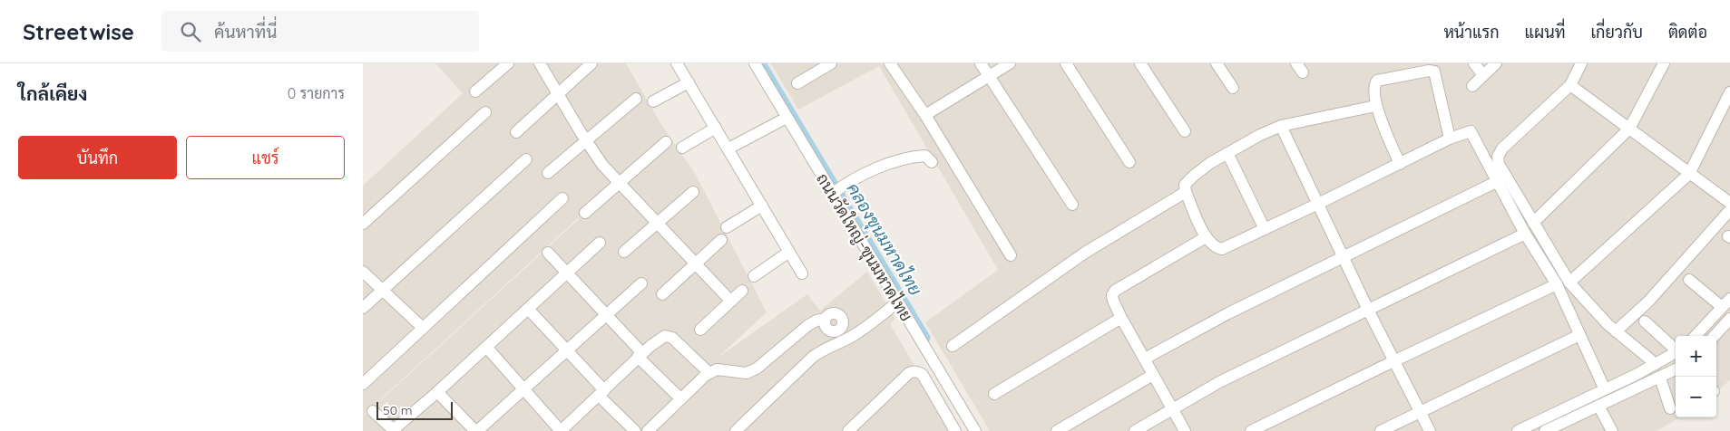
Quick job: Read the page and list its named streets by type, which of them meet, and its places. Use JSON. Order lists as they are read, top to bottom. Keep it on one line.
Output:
{"streets":{"street":["ถนนวัดใหญ่-ขุนมหาดไทย"]},"water":["คลองขุนมหาดไทย"],"scale_bar":"50 m","page":{"header":"Streetwise","search":"ค้นหาที่นี่","nav":["หน้าแรก","แผนที่","เกี่ยวกับ","ติดต่อ"],"heading":["ใกล้เคียง","0 รายการ"],"buttons":["บันทึก","แชร์"],"map_buttons":["+","−"],"scale":"50 m"}}
